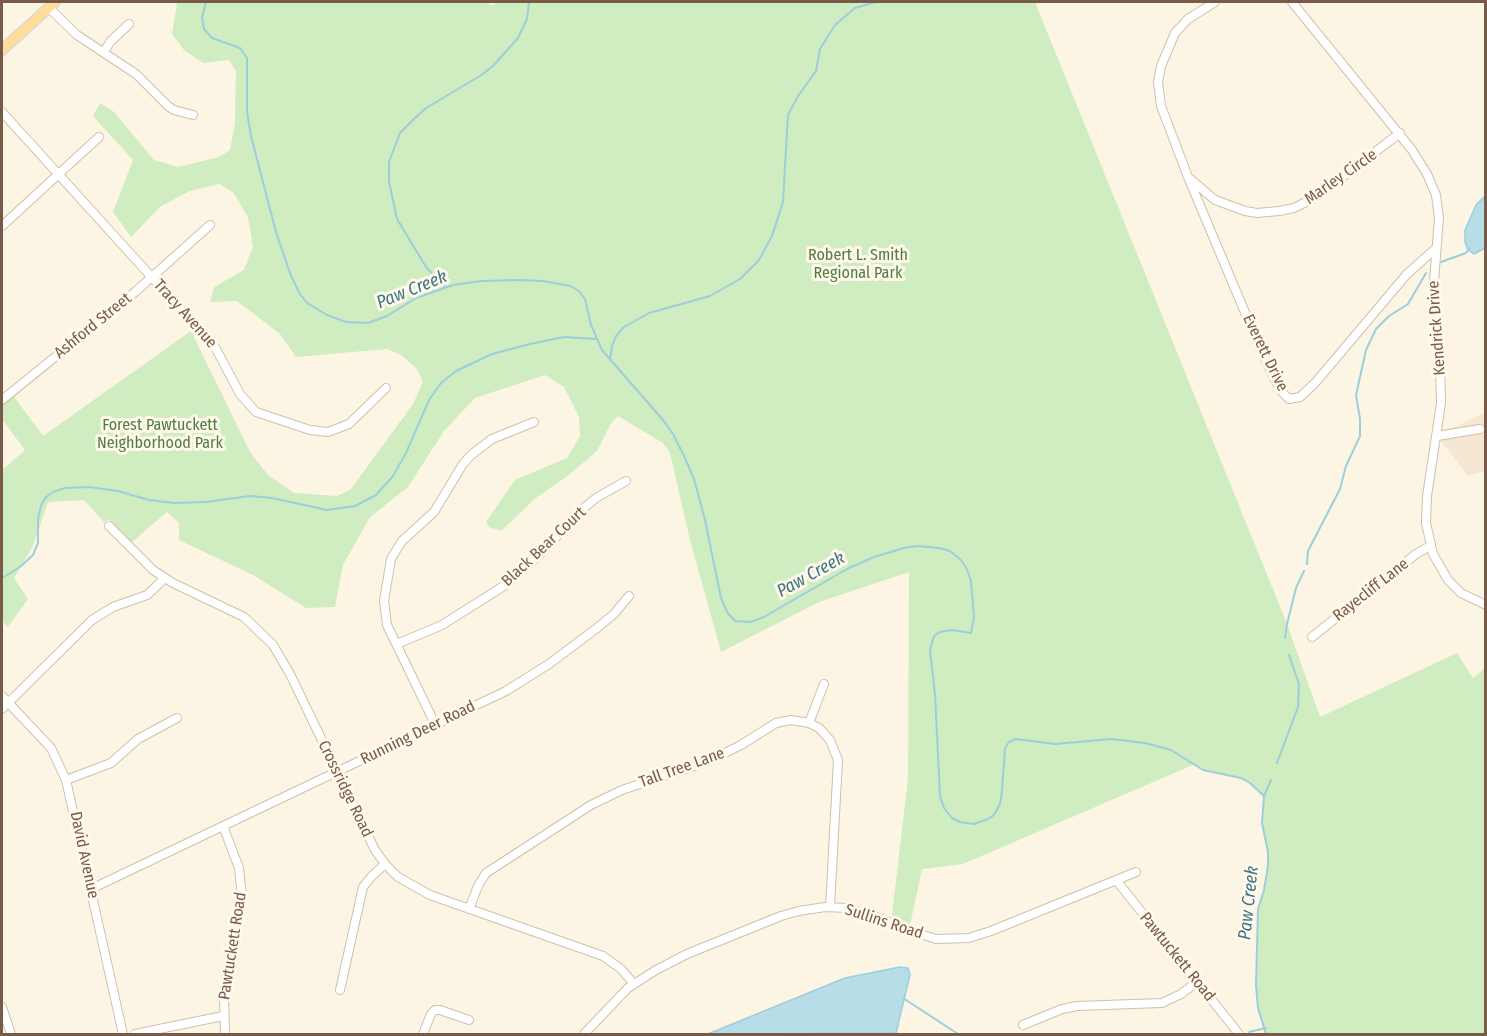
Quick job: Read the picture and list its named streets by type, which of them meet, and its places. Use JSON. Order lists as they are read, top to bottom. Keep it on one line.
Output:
{"streets":{"street":["Marley Circle","Tracy Avenue","Ashford Street","Kendrick Drive","Everett Drive","Black Bear Court","Rayecliff Lane","Running Deer Road","Tall Tree Lane","Crossridge Road","David Avenue","Sullins Road","Pawtuckett Road"]},"crossings":[["Marley Circle","Kendrick Drive"],["Marley Circle","Everett Drive"],["Tracy Avenue","Ashford Street"],["Kendrick Drive","Everett Drive"],["Kendrick Drive","Rayecliff Lane"],["Running Deer Road","Crossridge Road"],["Running Deer Road","David Avenue"],["Running Deer Road","Pawtuckett Road"],["Tall Tree Lane","Crossridge Road"],["Crossridge Road","Sullins Road"],["Sullins Road","Pawtuckett Road"]],"water":["Paw Creek"],"parks":["Robert L. Smith Regional Park","Forest Pawtuckett Neighborhood Park"]}
